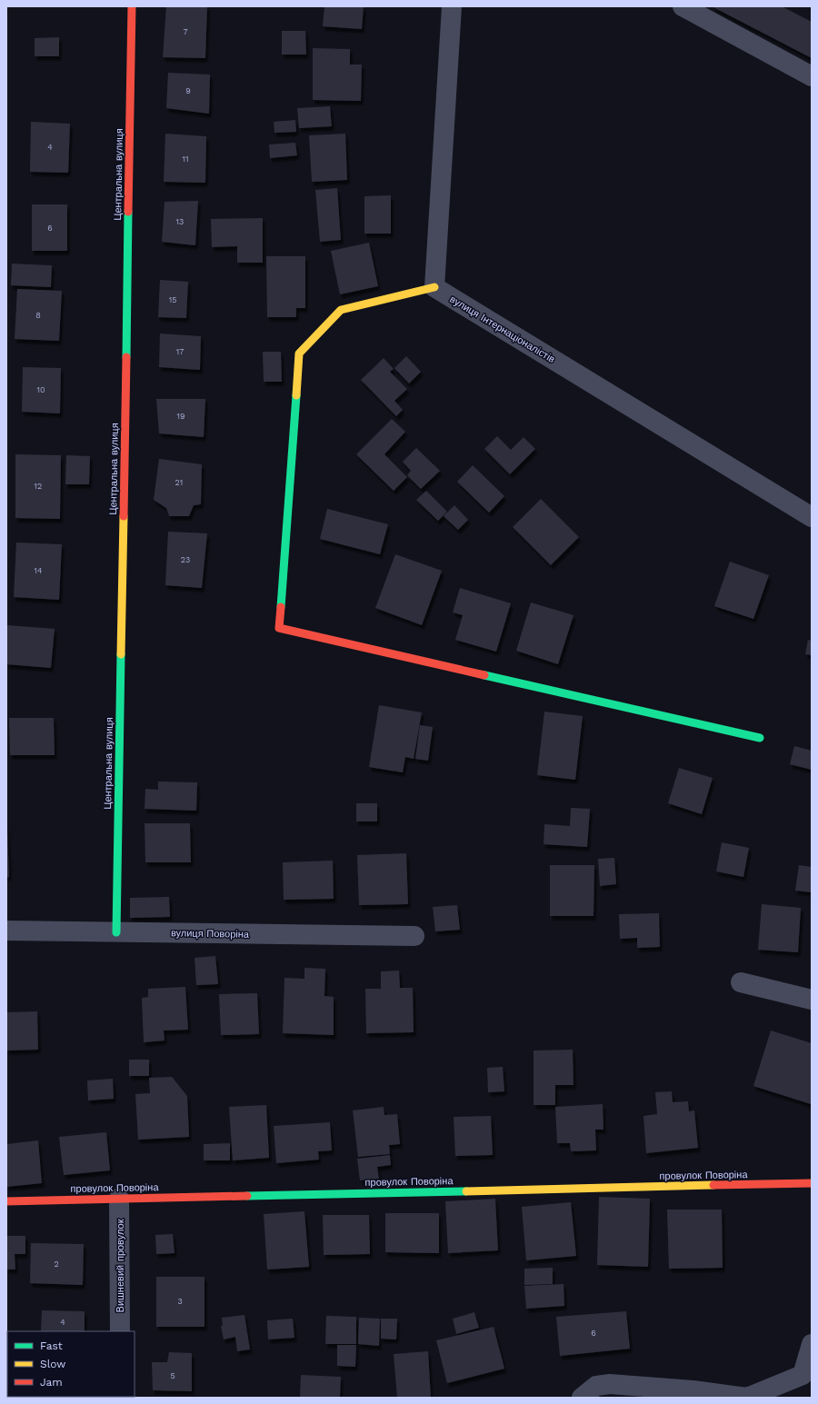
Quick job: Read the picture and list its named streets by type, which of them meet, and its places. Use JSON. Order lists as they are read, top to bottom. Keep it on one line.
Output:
{"streets":{"street":["Центральна вулиця","вулиця Інтернаціоналістів","вулиця Поворіна","провулок Поворіна","Вишневий провулок"]},"crossings":[["Центральна вулиця","вулиця Поворіна"],["провулок Поворіна","Вишневий провулок"]],"house_numbers":["7","9","4","11","13","6","15","8","17","10","19","21","12","23","14","2","3","4","6","5"],"legend":["Fast","Slow","Jam"]}
